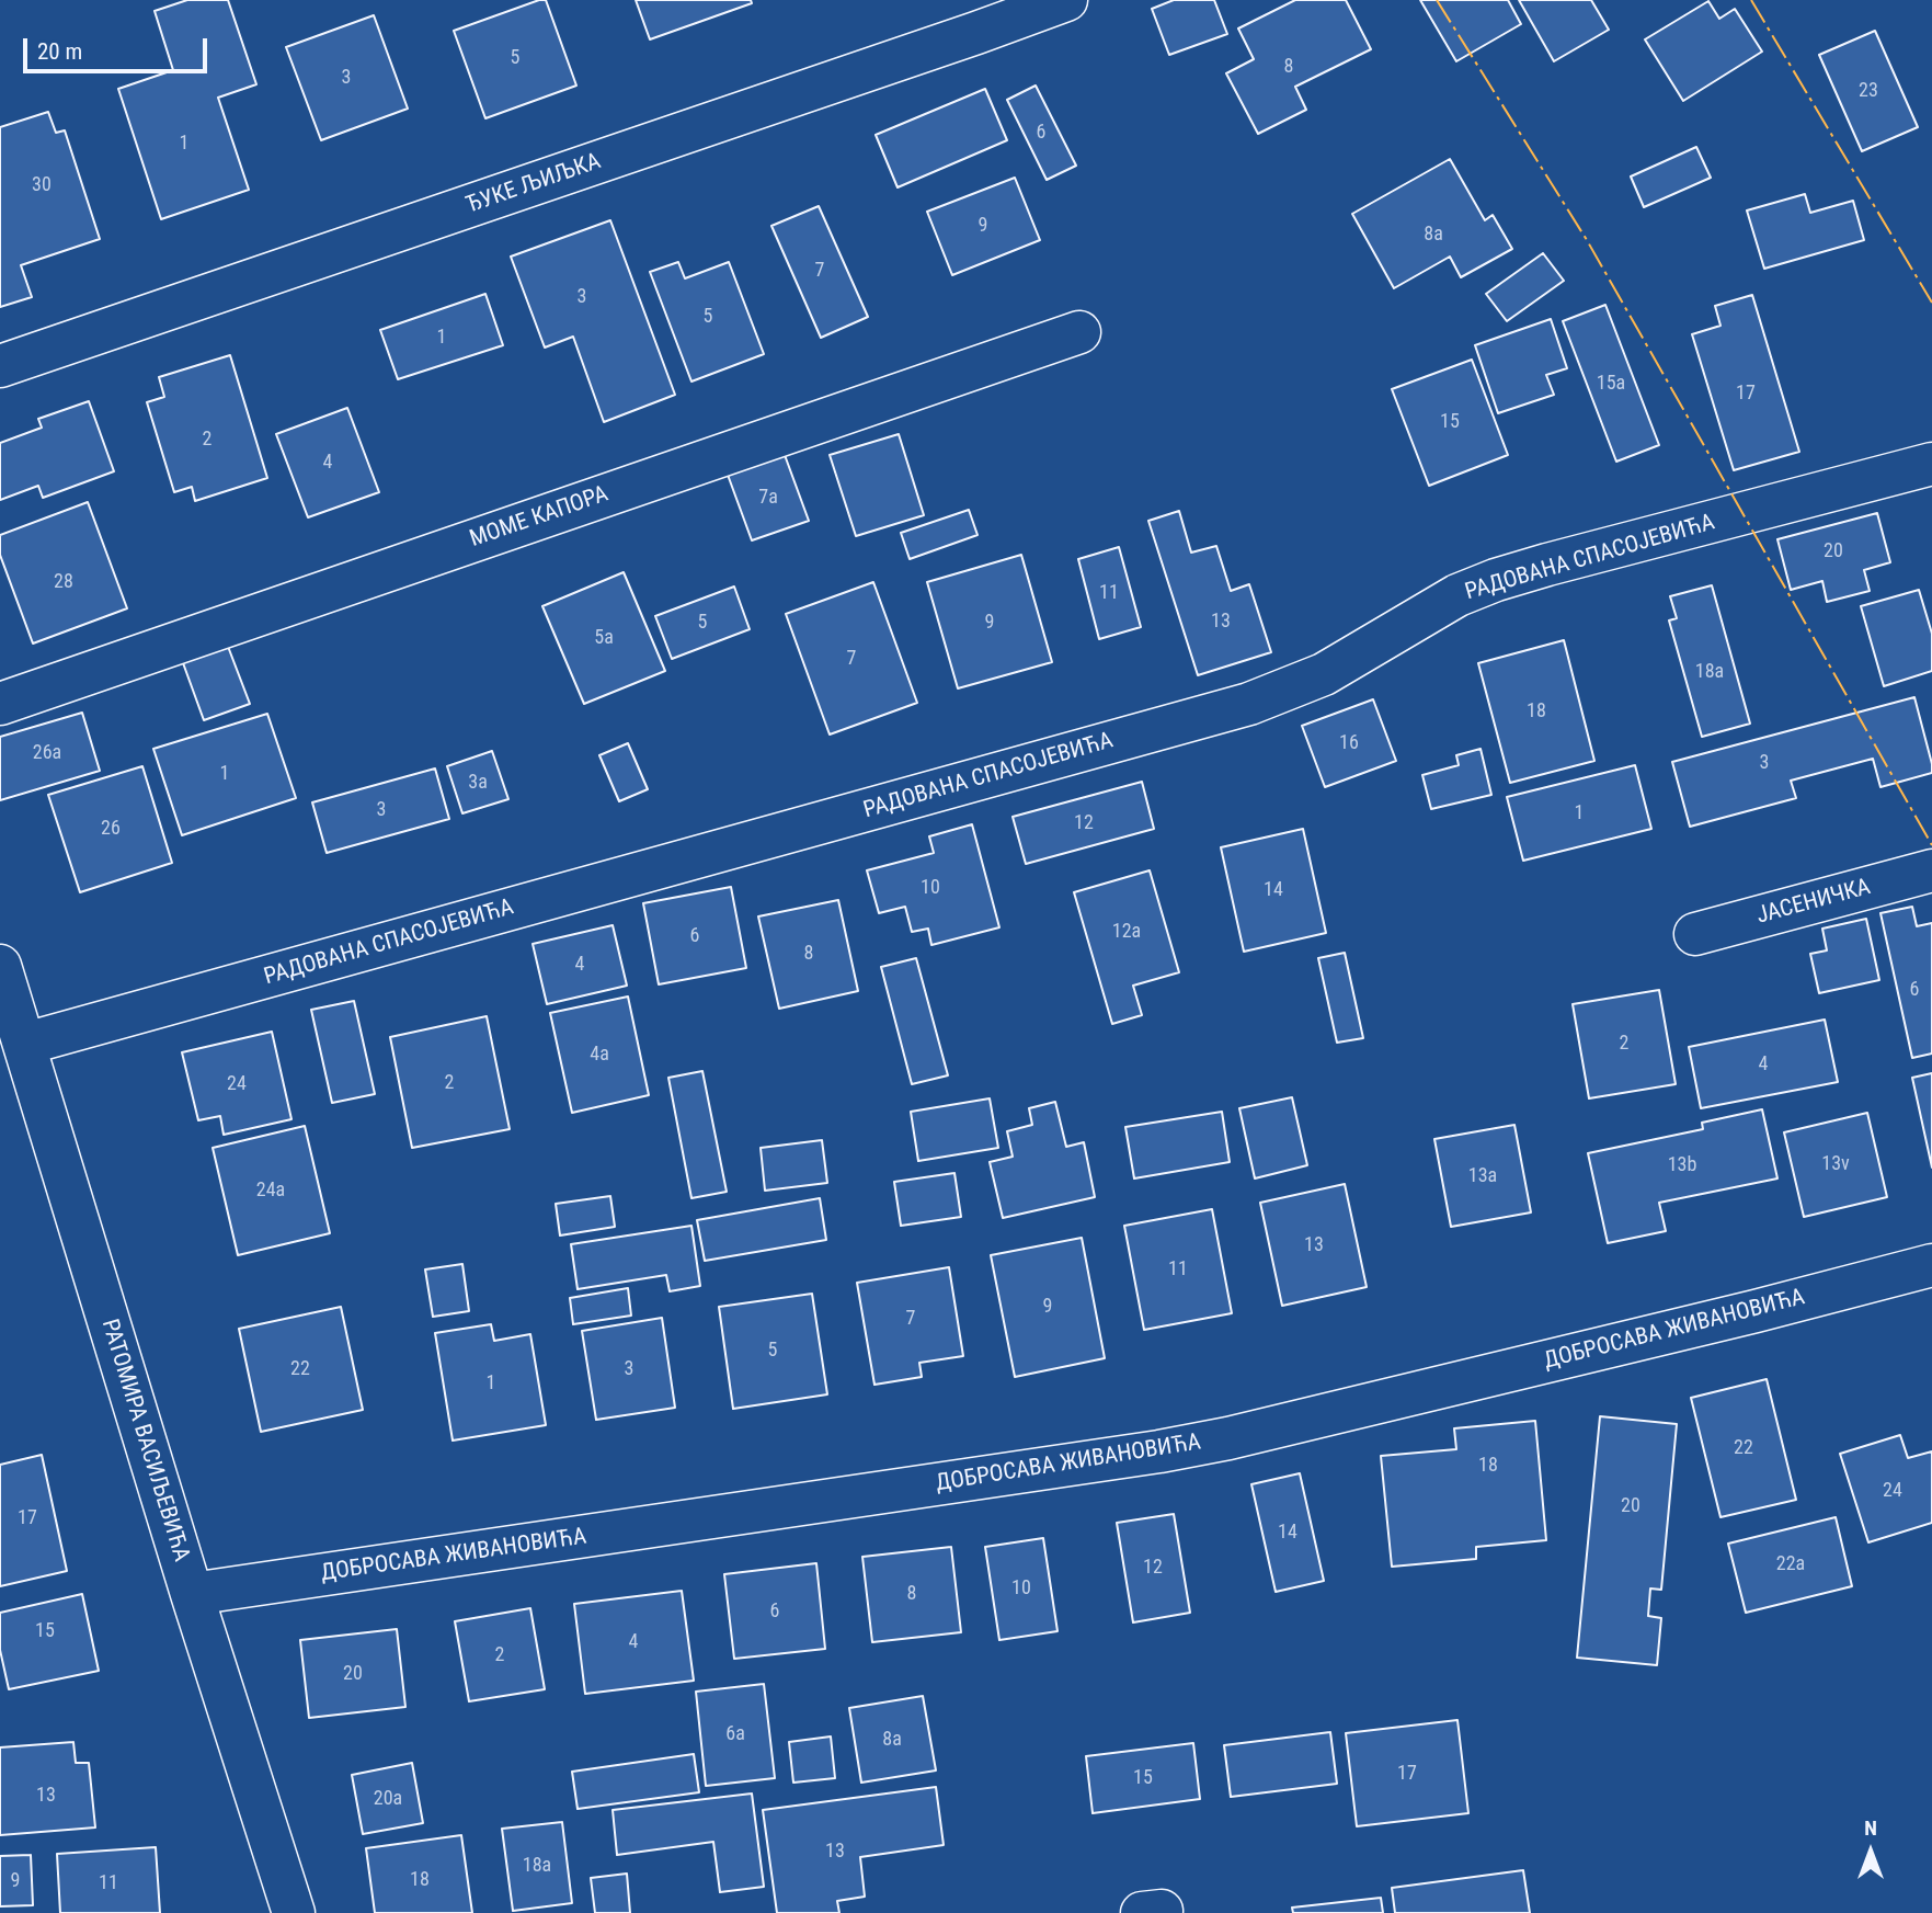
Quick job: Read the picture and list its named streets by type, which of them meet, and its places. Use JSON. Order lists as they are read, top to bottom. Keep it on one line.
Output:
{"streets":{"street":["ЂУКЕ ЉИЉКА","МОМЕ КАПОРА","РАДОВАНА СПАСОЈЕВИЋА","ЈАСЕНИЧКА","ДОБРОСАВА ЖИВАНОВИЋА","РАТОМИРА ВАСИЉЕВИЋА"]},"crossings":[["РАДОВАНА СПАСОЈЕВИЋА","РАТОМИРА ВАСИЉЕВИЋА"],["ДОБРОСАВА ЖИВАНОВИЋА","РАТОМИРА ВАСИЉЕВИЋА"]],"house_numbers":["5","8","3","23","6","1","30","9","8a","7","3","5","1","15a","17","15","2","4","7a","20","28","11","13","5","9","5a","7","18a","18","16","26a","3","1","3a","3","1","12","26","10","14","12a","6","8","4","6","2","4a","4","2","24","13v","13b","13a","24a","13","11","9","7","5","22","3","1","22","18","24","20","17","14","22a","12","10","8","6","15","4","2","20","6a","8a","17","15","13","20a","13","18a","18","9","11"],"scale_bar":"20 m","north":"top"}
